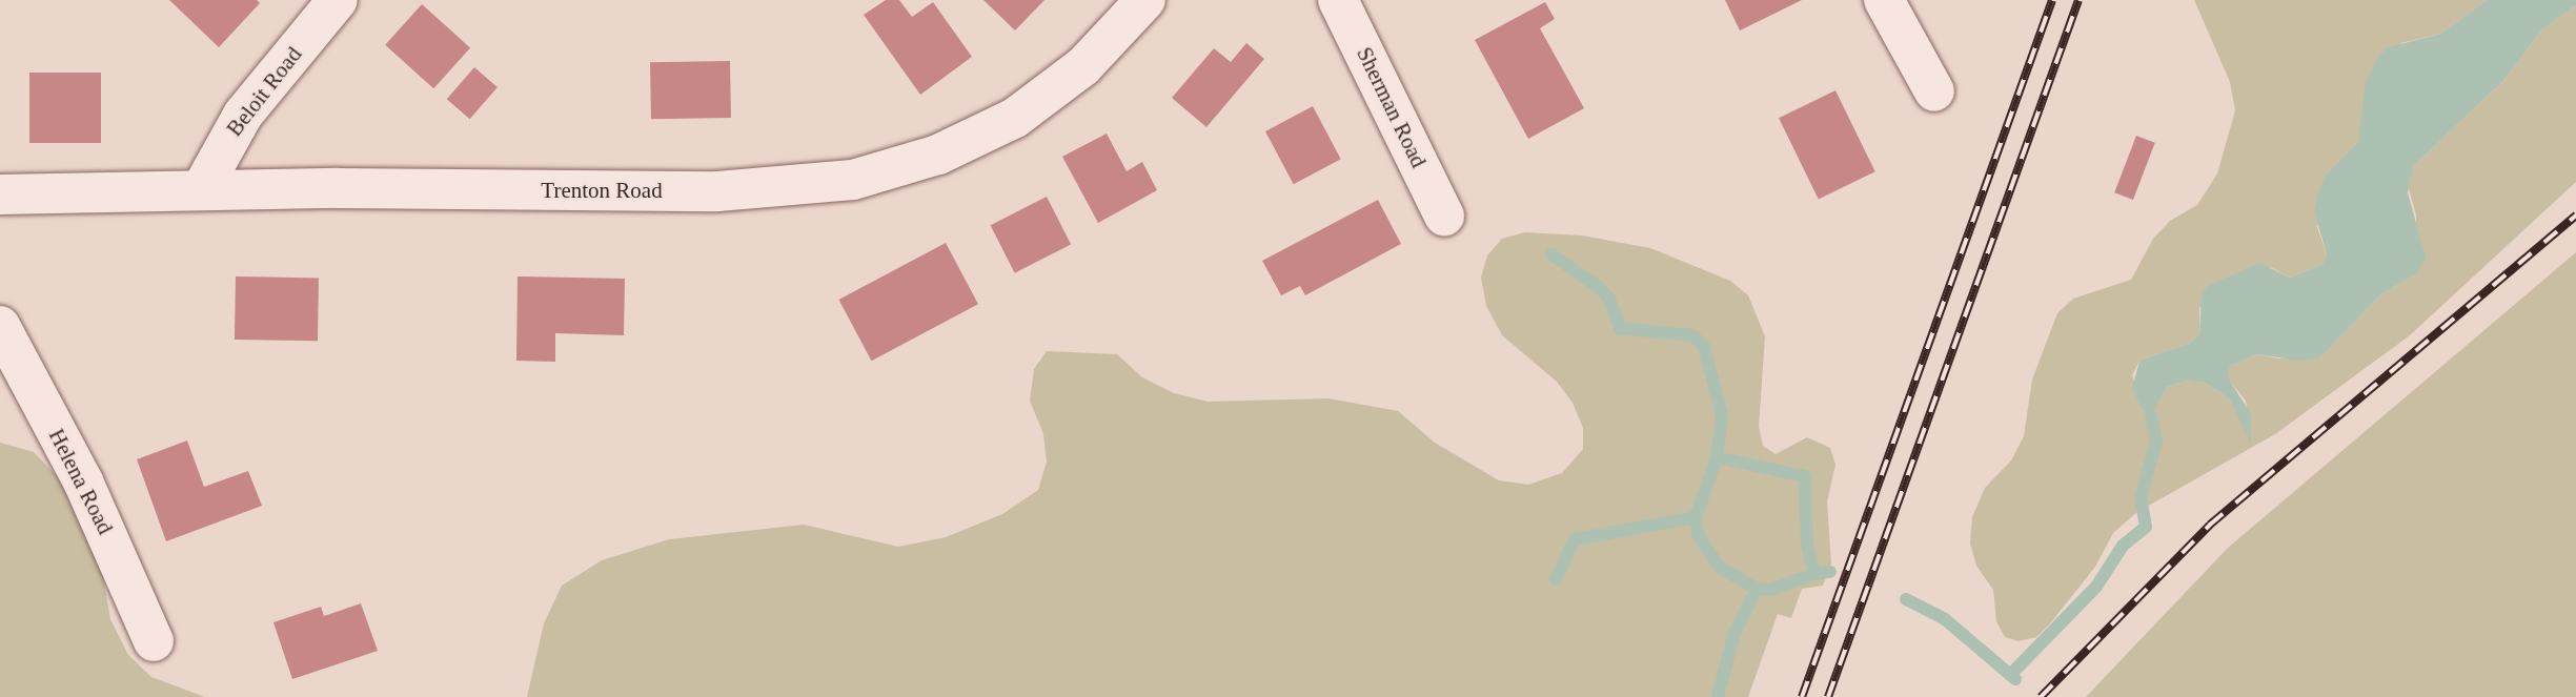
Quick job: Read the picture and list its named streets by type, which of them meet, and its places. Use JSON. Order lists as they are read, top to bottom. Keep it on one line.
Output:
{"streets":{"street":["Beloit Road","Sherman Road","Trenton Road","Helena Road"]},"crossings":[["Beloit Road","Trenton Road"]]}
